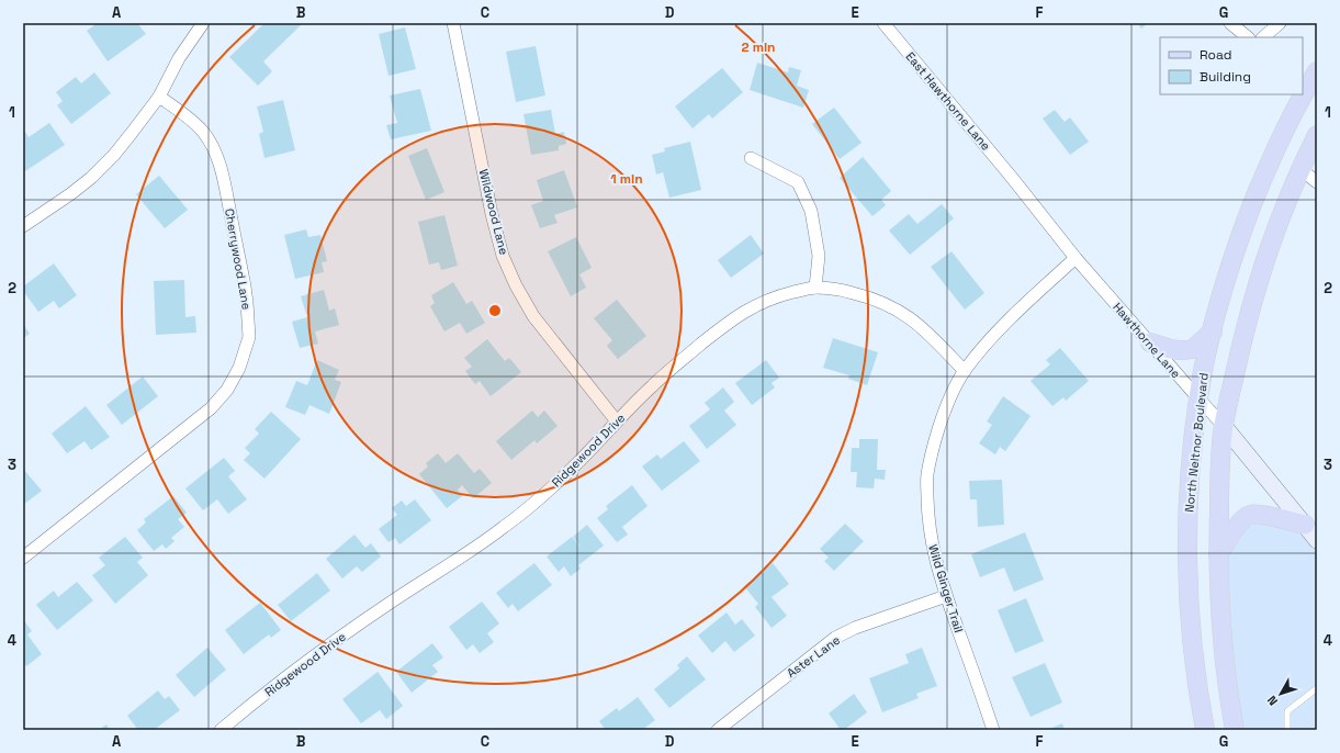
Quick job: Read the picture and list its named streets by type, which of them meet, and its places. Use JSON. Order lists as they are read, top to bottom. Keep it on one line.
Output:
{"streets":{"main road":["North Neltnor Boulevard"],"street":["East Hawthorne Lane","Wildwood Lane","Cherrywood Lane","Hawthorne Lane","Ridgewood Drive","Wild Ginger Trail","Aster Lane"]},"crossings":[["East Hawthorne Lane","Hawthorne Lane"],["Wildwood Lane","Ridgewood Drive"],["Hawthorne Lane","North Neltnor Boulevard"],["Hawthorne Lane","Wild Ginger Trail"],["Ridgewood Drive","Wild Ginger Trail"],["Wild Ginger Trail","Aster Lane"]],"legend":["Road","Building"],"north":"bottom left","grid":{"columns":["A","B","C","D","E","F","G"],"rows":["1","2","3","4"]},"rings":["2 min","1 min"]}
